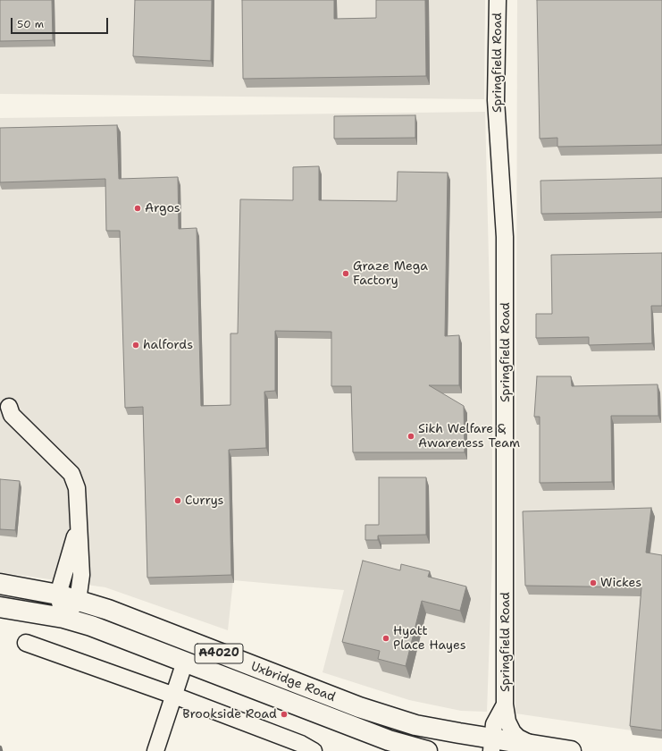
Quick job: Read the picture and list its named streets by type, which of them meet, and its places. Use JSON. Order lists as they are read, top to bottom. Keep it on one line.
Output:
{"streets":{"main road":["A4020","Uxbridge Road"],"street":["Springfield Road"]},"crossings":[["Springfield Road","Uxbridge Road"]],"places":["Argos","Graze Mega Factory","halfords","Sikh Welfare & Awareness Team","Currys","Wickes","Hyatt Place Hayes","Brookside Road"],"scale_bar":"50 m"}
